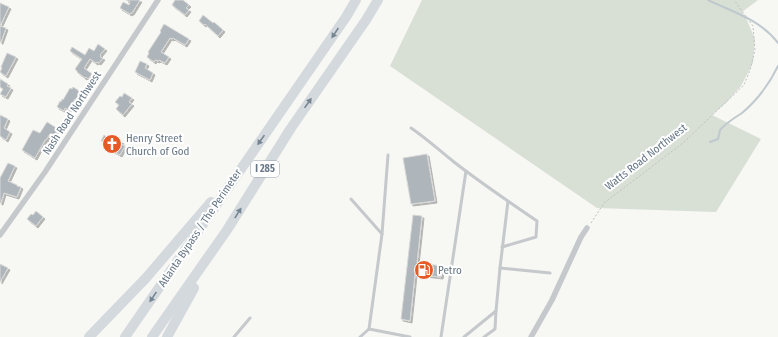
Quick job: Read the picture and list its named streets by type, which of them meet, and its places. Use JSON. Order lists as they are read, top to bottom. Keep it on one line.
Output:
{"streets":{"highway":["I 285","Atlanta Bypass / The Perimeter"],"street":["Nash Road Northwest"],"path":["Watts Road Northwest"]},"places":{"church":["Henry Street Church of God"],"fuel station":["Petro"]}}
